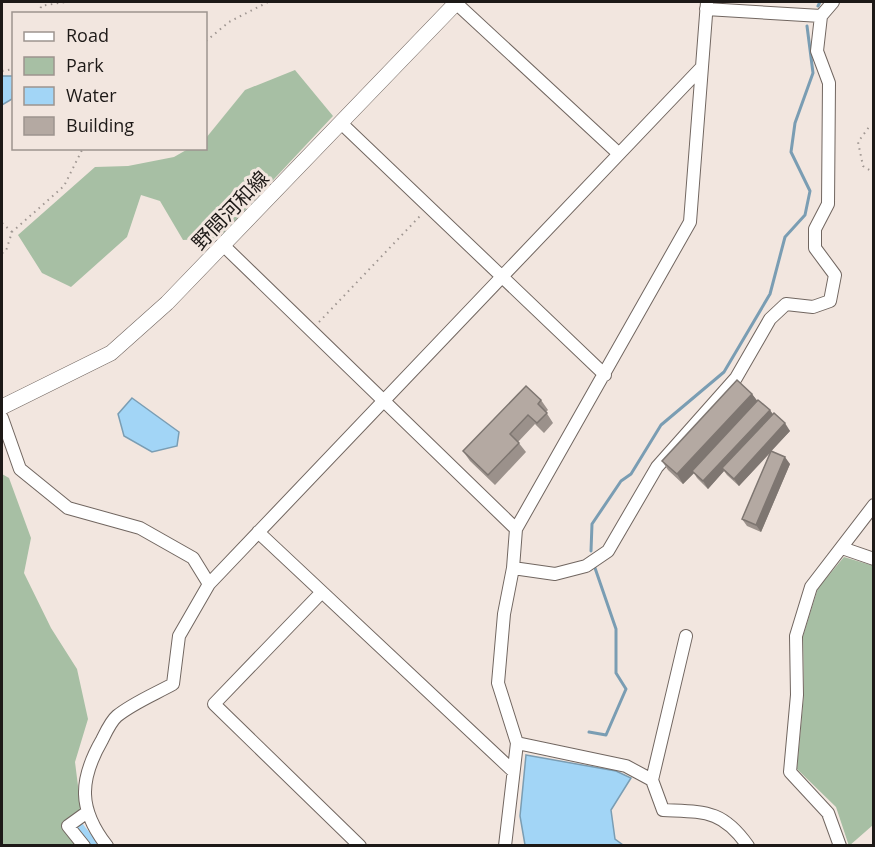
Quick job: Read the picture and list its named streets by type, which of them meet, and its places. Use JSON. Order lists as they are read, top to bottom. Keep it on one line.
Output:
{"streets":{"main road":["野間河和線"]},"legend":["Road","Park","Water","Building"]}
